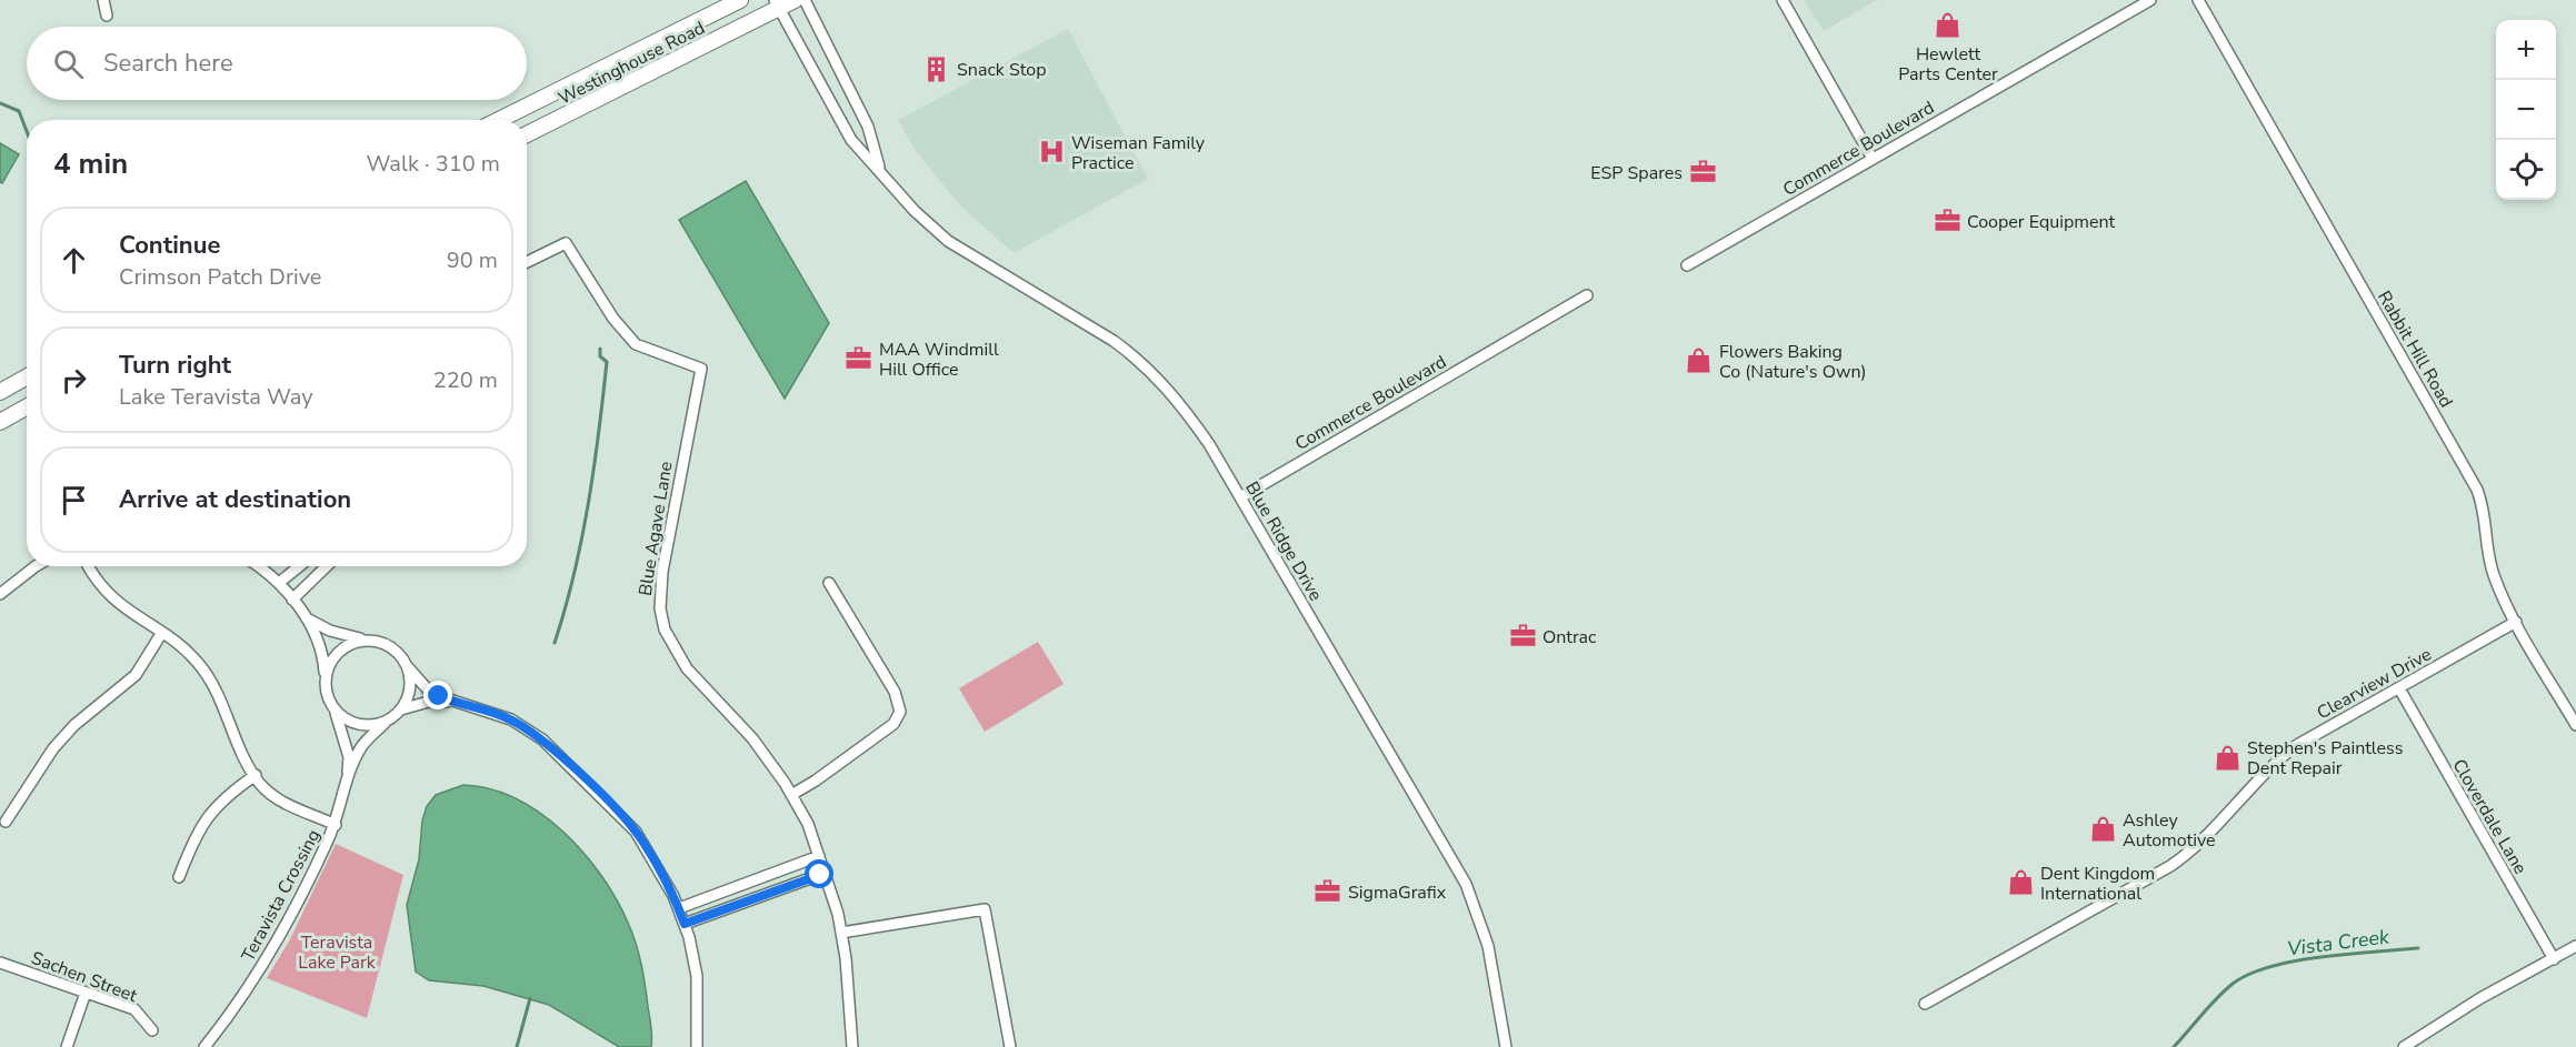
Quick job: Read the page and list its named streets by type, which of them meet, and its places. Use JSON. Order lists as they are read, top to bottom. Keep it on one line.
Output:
{"streets":{"main road":["Westinghouse Road"],"street":["Commerce Boulevard","Rabbit Hill Road","Blue Agave Lane","Blue Ridge Drive","Clearview Drive","Cloverdale Lane","Teravista Crossing","Sachen Street"]},"crossings":[["Westinghouse Road","Blue Ridge Drive"],["Commerce Boulevard","Blue Ridge Drive"],["Rabbit Hill Road","Clearview Drive"],["Clearview Drive","Cloverdale Lane"]],"water":["Vista Creek"],"parks":["Teravista Lake Park"],"places":{"shop":["Hewlett Parts Center","Flowers Baking Co (Nature's Own)","Stephen's Paintless Dent Repair","Ashley Automotive","Dent Kingdom International"],"building":["Snack Stop"],"hospital":["Wiseman Family Practice"],"office":["ESP Spares","Cooper Equipment","MAA Windmill Hill Office","Ontrac","SigmaGrafix"]},"page":{"map_buttons":["+","−"],"search":"Search here","heading":["4 min","Walk · 310 m"],"list":[["Continue","Crimson Patch Drive","90 m"],["Turn right","Lake Teravista Way","220 m"],"Arrive at destination"]}}
